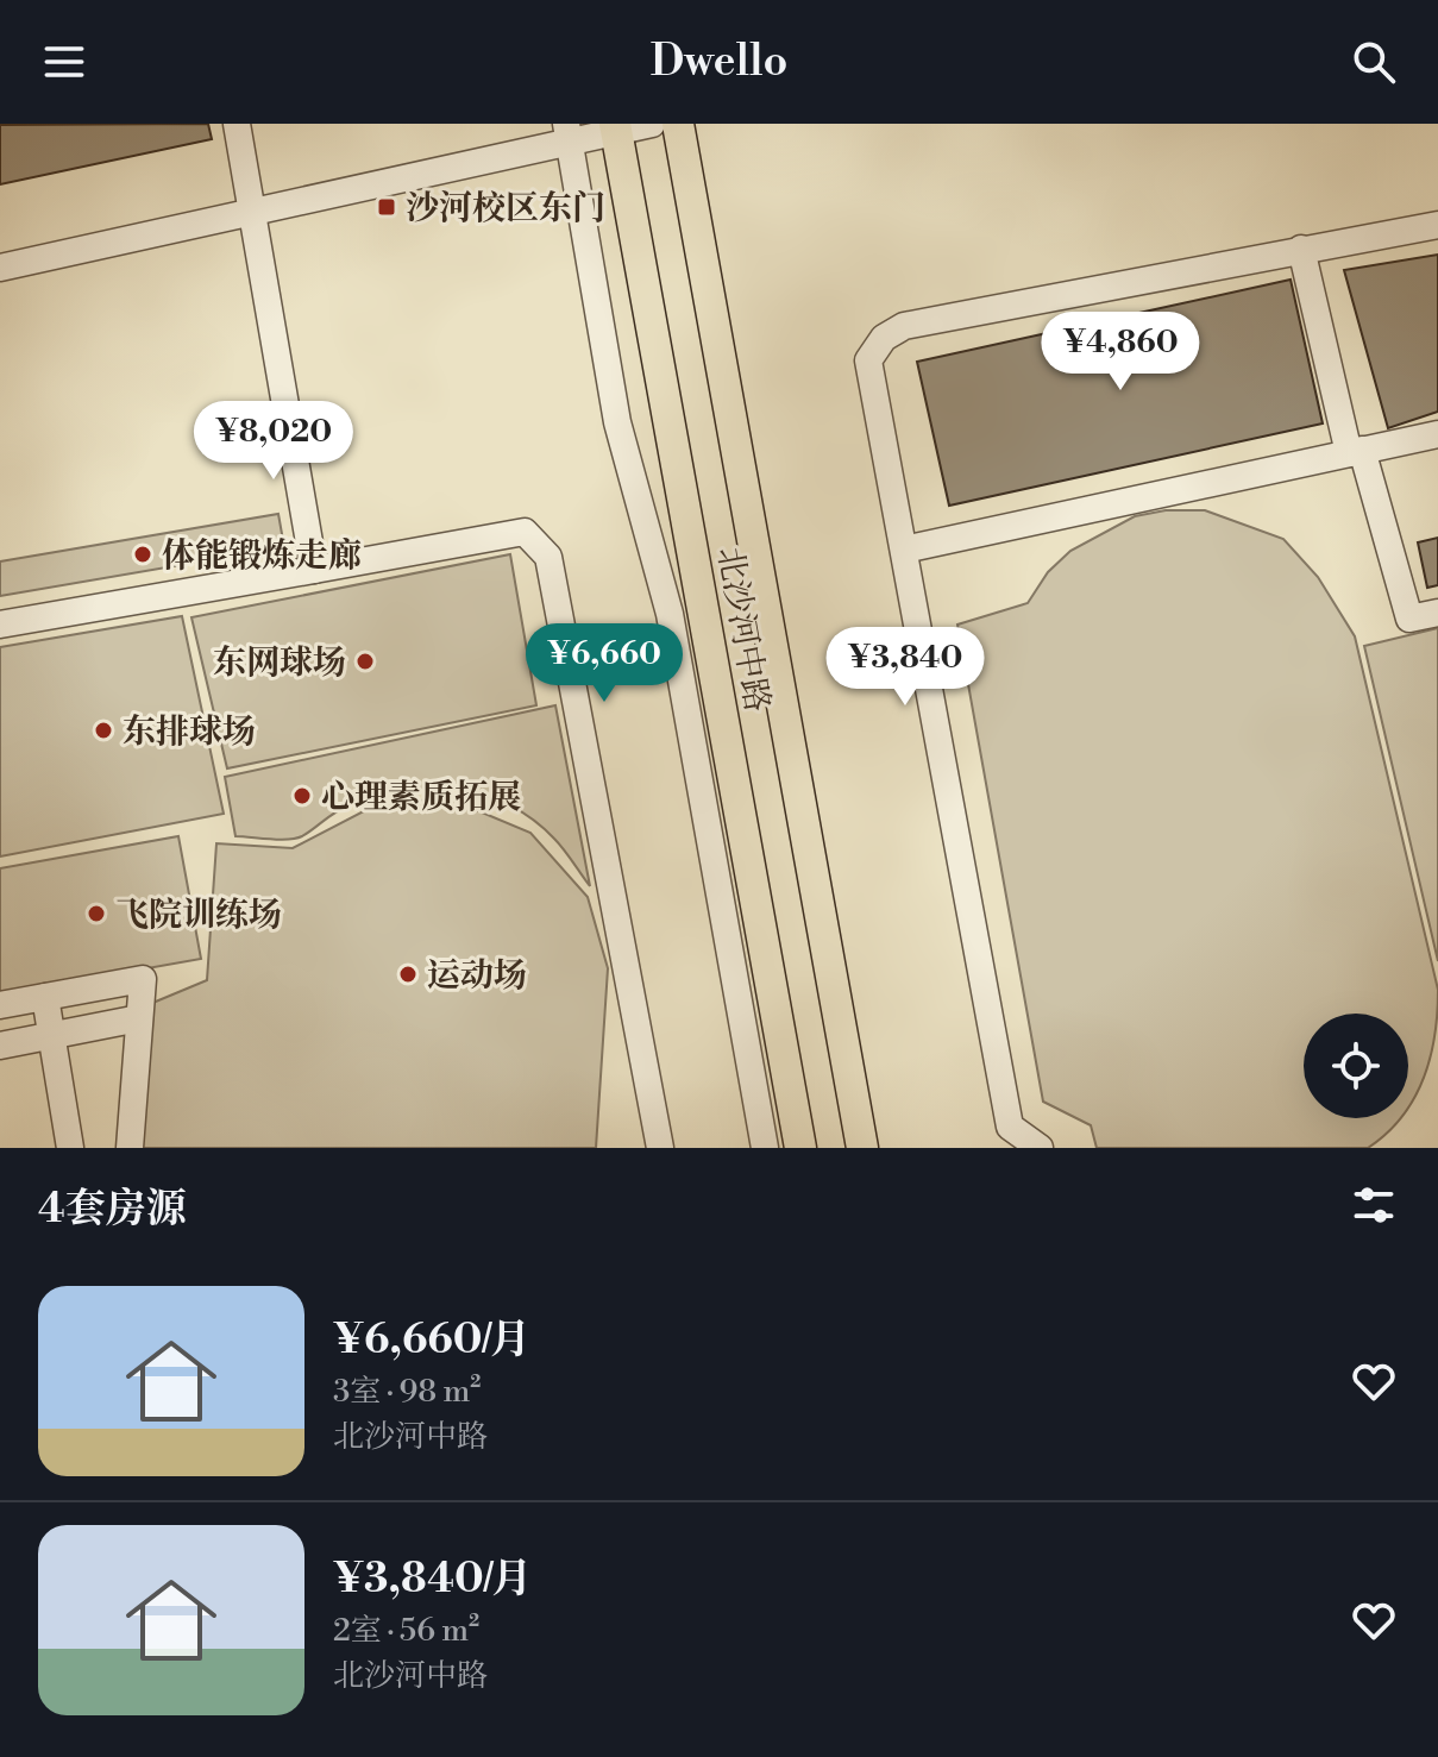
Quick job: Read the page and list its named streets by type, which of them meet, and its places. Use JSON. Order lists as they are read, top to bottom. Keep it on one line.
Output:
{"streets":{"main road":["北沙河中路"]},"places":{"transit":["沙河校区东门"],"other":["体能锻炼走廊","东网球场","东排球场","心理素质拓展","飞院训练场","运动场"]},"page":{"header":"Dwello","price":["¥4,860","¥8,020","¥6,660","¥3,840"],"heading":"4套房源","list":[{"name":"¥6,660/月","note":"3室 · 98 m² · 北沙河中路"},{"name":"¥3,840/月","note":"2室 · 56 m² · 北沙河中路"}]}}
